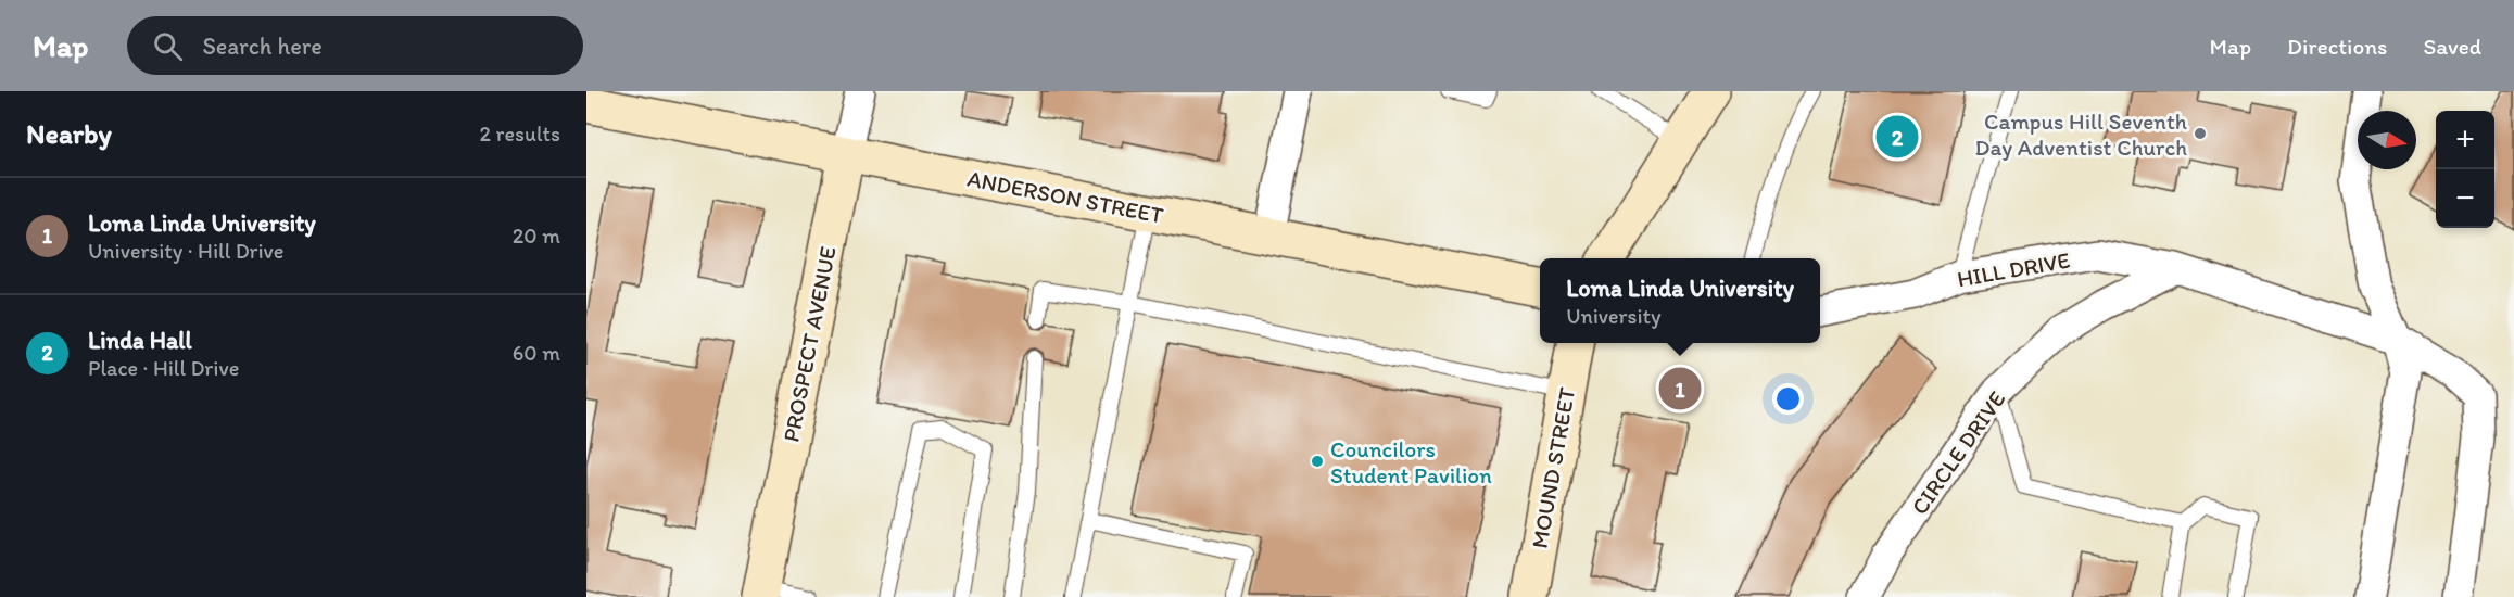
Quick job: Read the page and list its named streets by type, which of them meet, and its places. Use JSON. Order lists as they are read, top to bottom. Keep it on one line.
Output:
{"streets":{"main road":["ANDERSON STREET","PROSPECT AVENUE","MOUND STREET"],"street":["HILL DRIVE","CIRCLE DRIVE"]},"crossings":[["ANDERSON STREET","PROSPECT AVENUE"],["HILL DRIVE","CIRCLE DRIVE"]],"places":["Campus Hill Seventh Day Adventist Church","Councilors Student Pavilion"],"north":"right","page":{"header":"Map","search":"Search here","nav":["Map","Directions","Saved"],"heading":["Nearby","2 results"],"map_buttons":["+","−"],"pins":["2","1"],"list":[{"mark":"1","name":"Loma Linda University","note":"University · Hill Drive","value":"20 m"},{"mark":"2","name":"Linda Hall","note":"Place · Hill Drive","value":"60 m"}],"popup":["Loma Linda University","University"]}}
